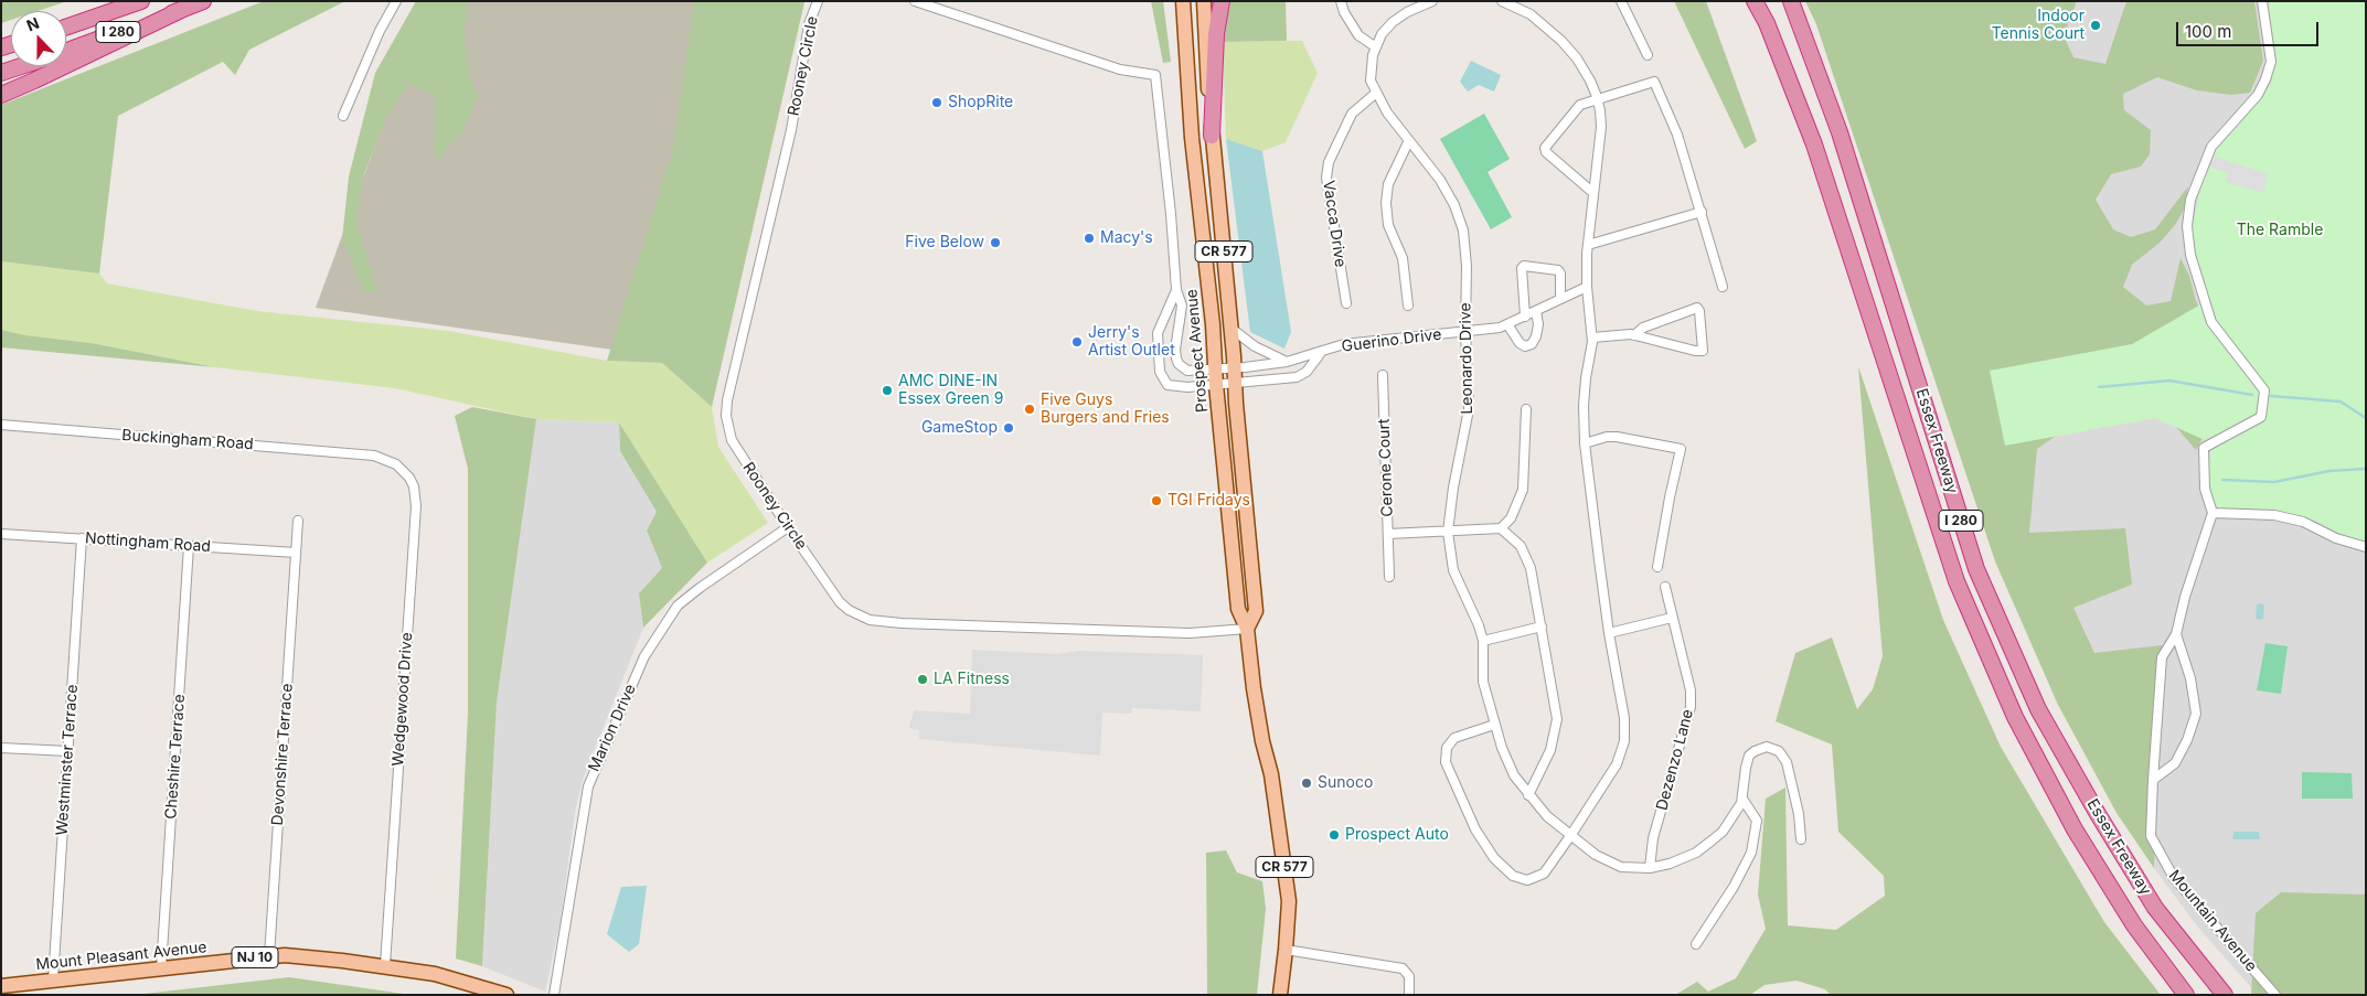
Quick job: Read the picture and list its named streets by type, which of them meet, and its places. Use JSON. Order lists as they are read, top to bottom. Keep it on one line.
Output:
{"streets":{"highway":["I 280","Essex Freeway"],"main road":["CR 577","Prospect Avenue","Mount Pleasant Avenue","NJ 10"],"street":["Rooney Circle","Vacca Drive","Guerino Drive","Leonardo Drive","Buckingham Road","Cerone Court","Nottingham Road","Wedgewood Drive","Marion Drive","Devonshire Terrace","Cheshire Terrace","Westminster Terrace","Dezenzo Lane","Mountain Avenue"]},"crossings":[["Rooney Circle","Prospect Avenue"],["Rooney Circle","Marion Drive"],["Vacca Drive","Leonardo Drive"],["Guerino Drive","Prospect Avenue"],["Guerino Drive","Leonardo Drive"],["Leonardo Drive","Cerone Court"],["Leonardo Drive","Dezenzo Lane"],["Buckingham Road","Wedgewood Drive"],["Nottingham Road","Devonshire Terrace"],["Nottingham Road","Cheshire Terrace"],["Nottingham Road","Westminster Terrace"],["Wedgewood Drive","Mount Pleasant Avenue"],["Devonshire Terrace","Mount Pleasant Avenue"],["Cheshire Terrace","Mount Pleasant Avenue"],["Westminster Terrace","Mount Pleasant Avenue"]],"parks":["The Ramble"],"places":["Indoor Tennis Court","ShopRite","Macy's","Five Below","Jerry's Artist Outlet","AMC DINE-IN Essex Green 9","Five Guys Burgers and Fries","GameStop","TGI Fridays","LA Fitness","Sunoco","Prospect Auto"],"scale_bar":"100 m","north":"top"}
